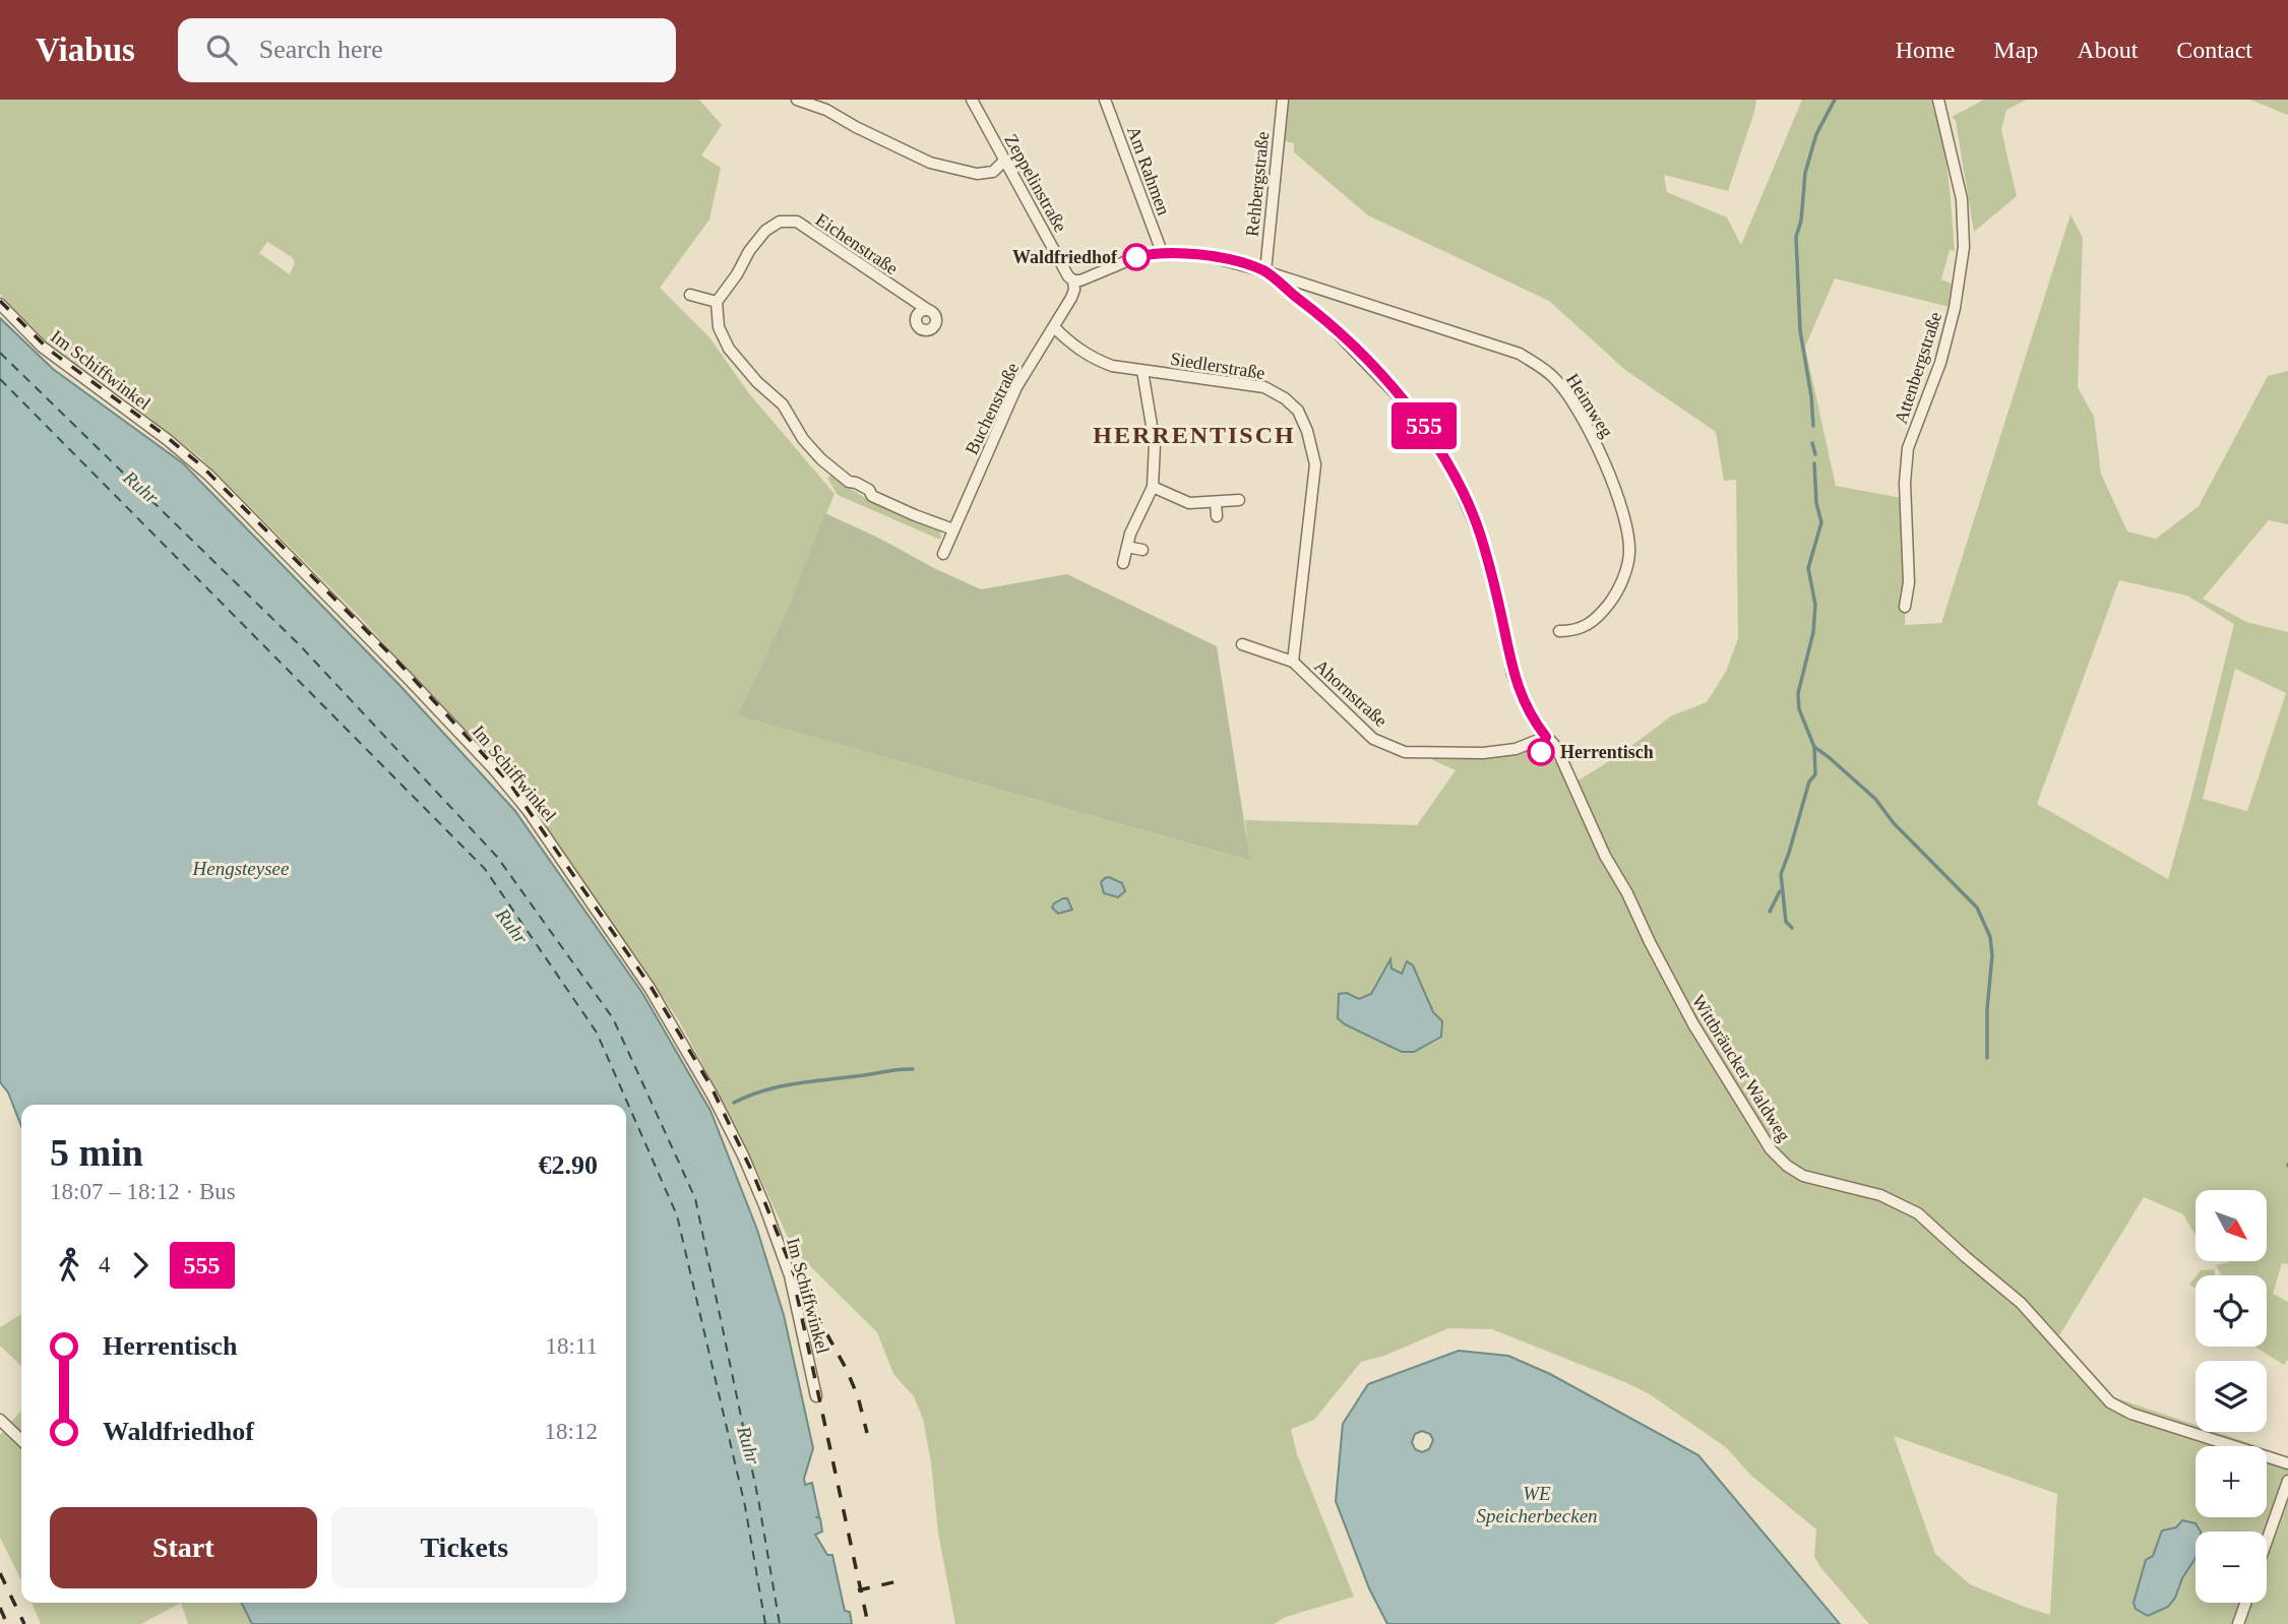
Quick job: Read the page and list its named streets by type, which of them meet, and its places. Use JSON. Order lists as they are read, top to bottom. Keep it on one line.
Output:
{"streets":{"street":["Am Rahmen","Zeppelinstraße","Rehbergstraße","Eichenstraße","Siedlerstraße","Attenbergstraße","Im Schiffwinkel","Heimweg","Buchenstraße","Ahornstraße","Wittbräucker Waldweg"]},"crossings":[["Am Rahmen","Heimweg"],["Zeppelinstraße","Heimweg"],["Zeppelinstraße","Buchenstraße"],["Rehbergstraße","Heimweg"],["Siedlerstraße","Buchenstraße"],["Siedlerstraße","Ahornstraße"],["Heimweg","Buchenstraße"],["Ahornstraße","Wittbräucker Waldweg"]],"districts":["HERRENTISCH"],"water":["Ruhr","Hengsteysee","WE Speicherbecken"],"places":["Waldfriedhof","Herrentisch"],"lines":["bus line 555"],"north":"bottom right","page":{"header":"Viabus","search":"Search here","nav":["Home","Map","About","Contact"],"on_map":"555","heading":["5 min","18:07 – 18:12 · Bus","€2.90"],"map_buttons":["+","−"],"legs":["4","555"],"list":[{"name":"Herrentisch","value":"18:11"},{"name":"Waldfriedhof","value":"18:12"}],"buttons":["Start","Tickets"]}}
